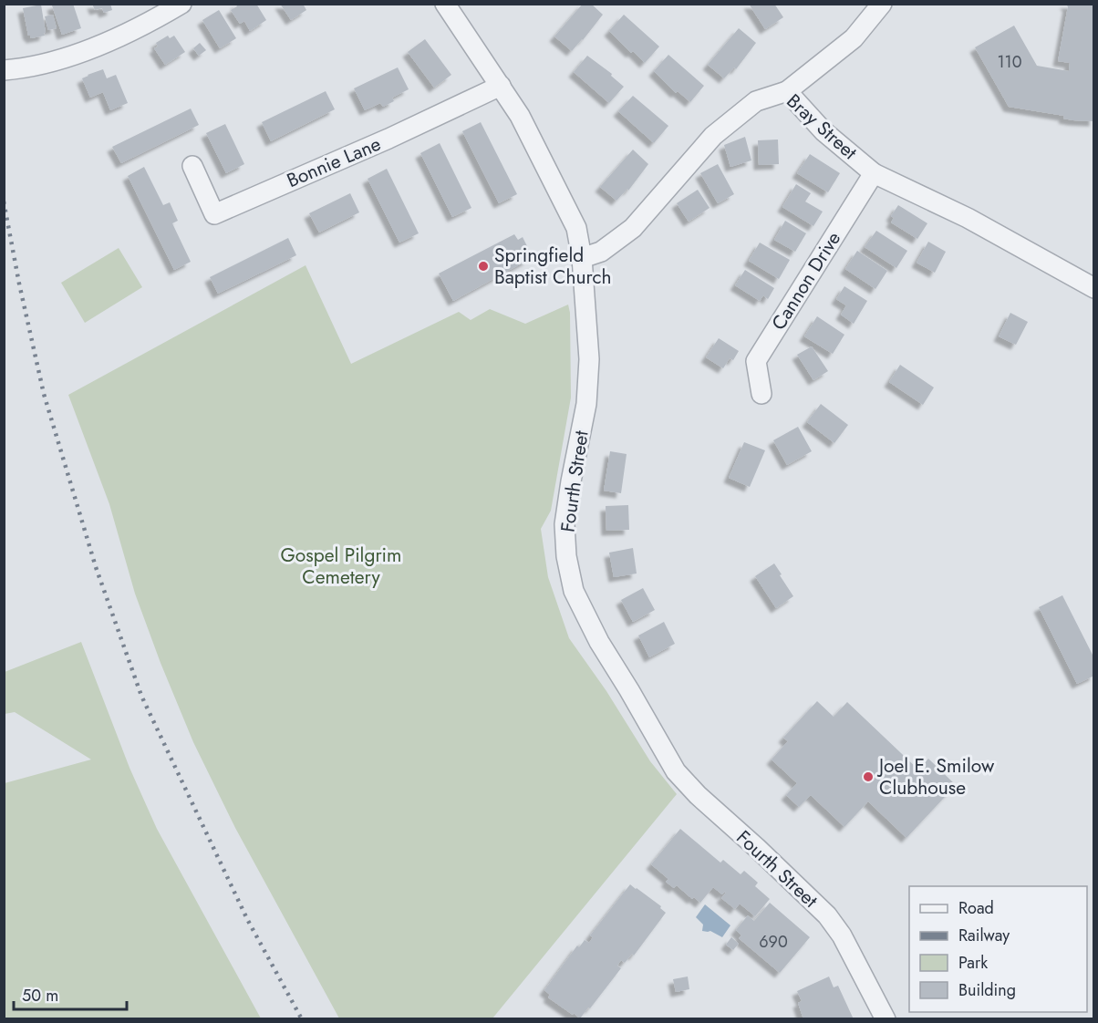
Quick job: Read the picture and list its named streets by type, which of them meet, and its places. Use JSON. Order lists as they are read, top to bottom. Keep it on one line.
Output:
{"streets":{"street":["Bray Street","Bonnie Lane","Cannon Drive","Fourth Street"]},"crossings":[["Bray Street","Cannon Drive"],["Bray Street","Fourth Street"],["Bonnie Lane","Fourth Street"]],"parks":["Gospel Pilgrim Cemetery"],"places":["Springfield Baptist Church","Joel E. Smilow Clubhouse"],"house_numbers":["110","690"],"legend":["Road","Railway","Park","Building"],"scale_bar":"50 m"}
